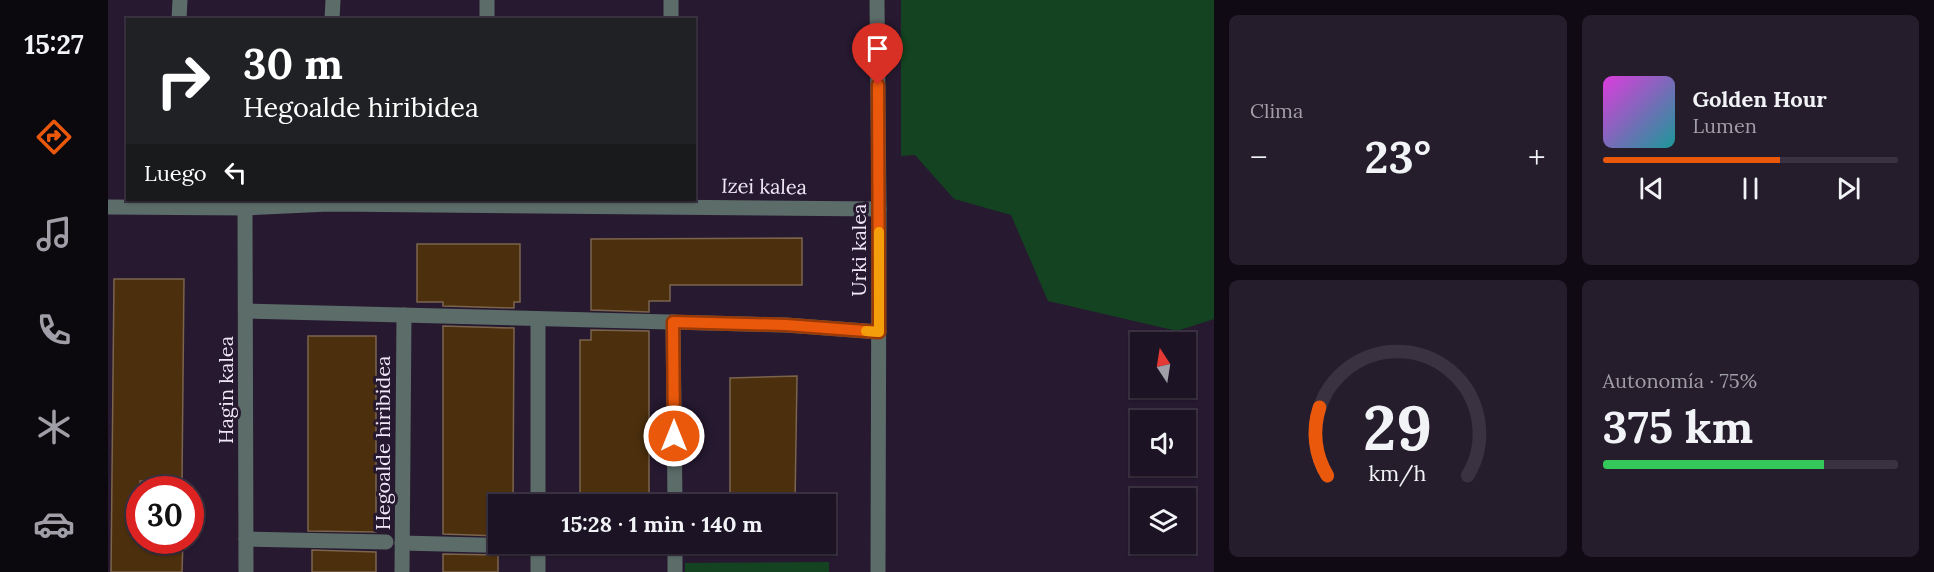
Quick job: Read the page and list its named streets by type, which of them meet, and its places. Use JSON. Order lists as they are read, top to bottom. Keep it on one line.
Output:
{"streets":{"street":["Izei kalea","Urki kalea","Hagin kalea","Hegoalde hiribidea"]},"crossings":[["Izei kalea","Urki kalea"],["Izei kalea","Hagin kalea"]],"north":"top","page":{"tabs":"15:27","tile":["Clima",["Autonomía · 75%","375 km"]],"turn":["30 m","Hegoalde hiribidea"],"song":["Golden Hour","Lumen"],"heat":["−","23°","+"],"then":"Luego","limit":"30","trip":"15:28 · 1 min · 140 m","gauge":["29","km/h"]}}
